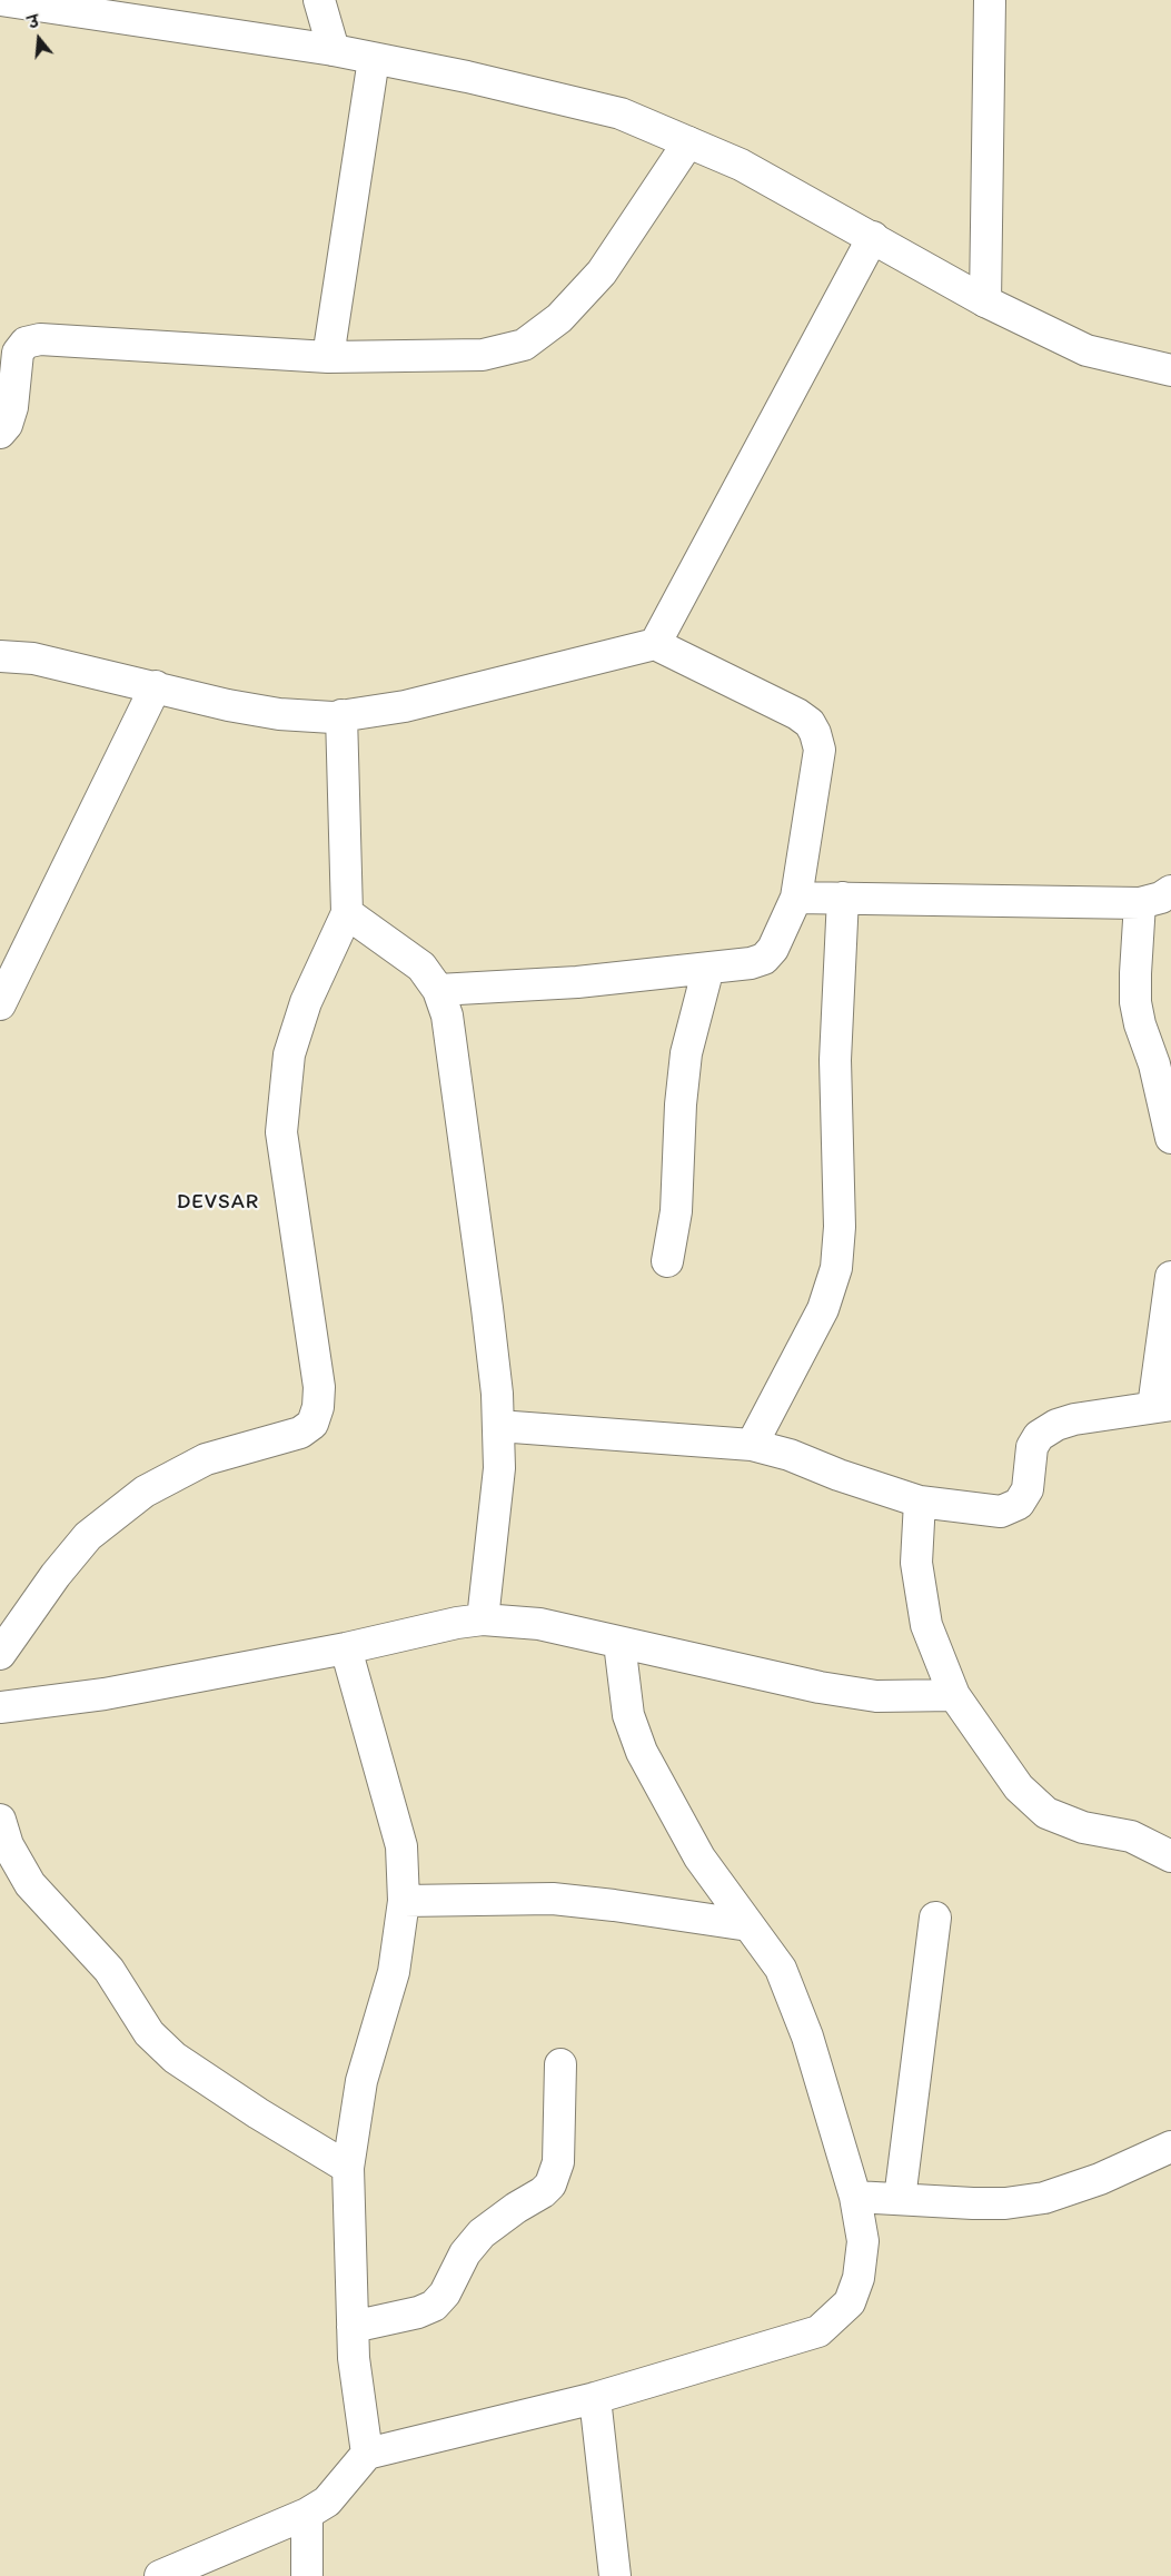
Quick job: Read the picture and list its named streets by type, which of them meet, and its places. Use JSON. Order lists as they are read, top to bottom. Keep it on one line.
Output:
{"districts":["DEVSAR"],"north":"top"}
